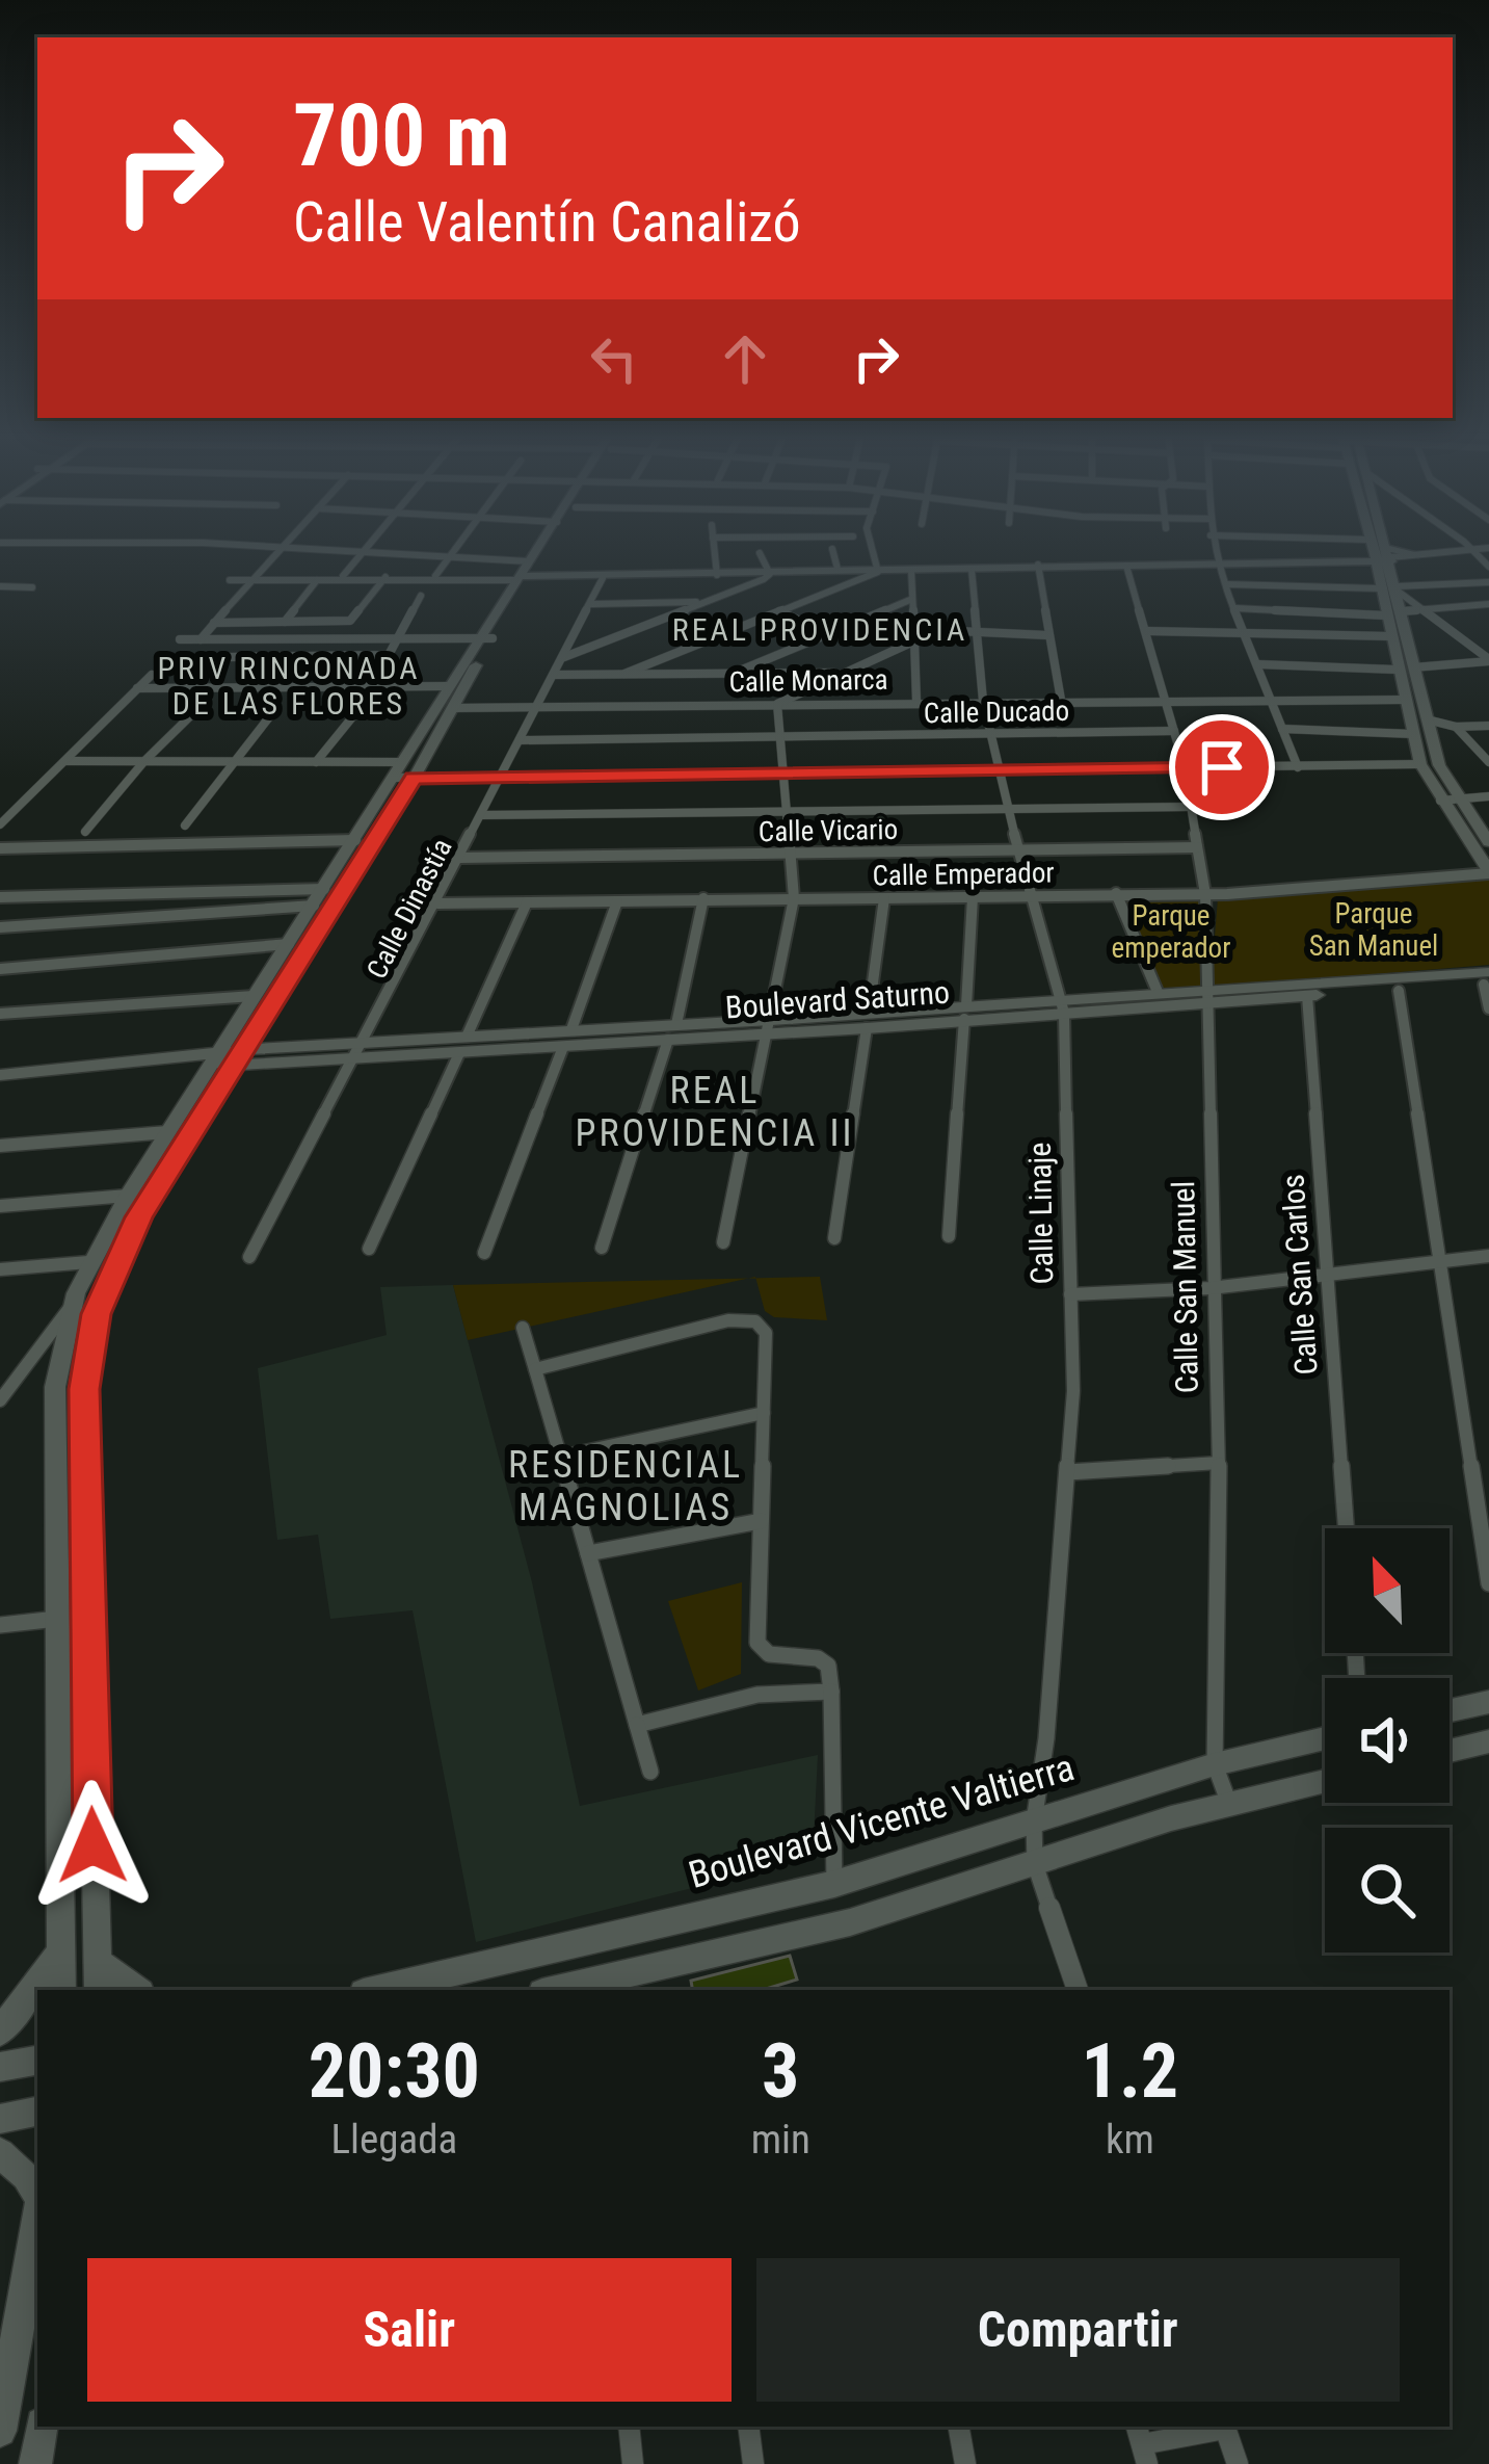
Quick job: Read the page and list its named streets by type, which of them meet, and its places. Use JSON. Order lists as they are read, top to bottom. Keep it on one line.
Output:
{"streets":{"street":["Calle Monarca","Calle Ducado","Calle Vicario","Calle Emperador","Calle Dinastía","Boulevard Saturno","Calle Linaje","Calle San Carlos","Calle San Manuel","Boulevard Vicente Valtierra"]},"crossings":[["Calle Monarca","Calle Dinastía"],["Calle Monarca","Calle Linaje"],["Calle Monarca","Calle San Manuel"],["Calle Ducado","Calle Dinastía"],["Calle Ducado","Calle Linaje"],["Calle Ducado","Calle San Manuel"],["Calle Vicario","Calle Dinastía"],["Calle Vicario","Calle Linaje"],["Calle Vicario","Calle San Manuel"],["Calle Emperador","Calle Dinastía"],["Calle Emperador","Calle Linaje"],["Calle Emperador","Calle San Manuel"],["Calle Dinastía","Boulevard Saturno"],["Boulevard Saturno","Calle Linaje"],["Boulevard Saturno","Calle San Carlos"],["Boulevard Saturno","Calle San Manuel"],["Calle Linaje","Boulevard Vicente Valtierra"],["Calle San Manuel","Boulevard Vicente Valtierra"]],"districts":["REAL PROVIDENCIA","PRIV RINCONADA DE LAS FLORES","REAL PROVIDENCIA II","RESIDENCIAL MAGNOLIAS"],"parks":["Parque San Manuel","Parque emperador"],"north":"top left","page":{"turn":["700 m","Calle Valentín Canalizó"],"eta":["20:30","Llegada","3","min","1.2","km"],"buttons":["Salir","Compartir"]}}
